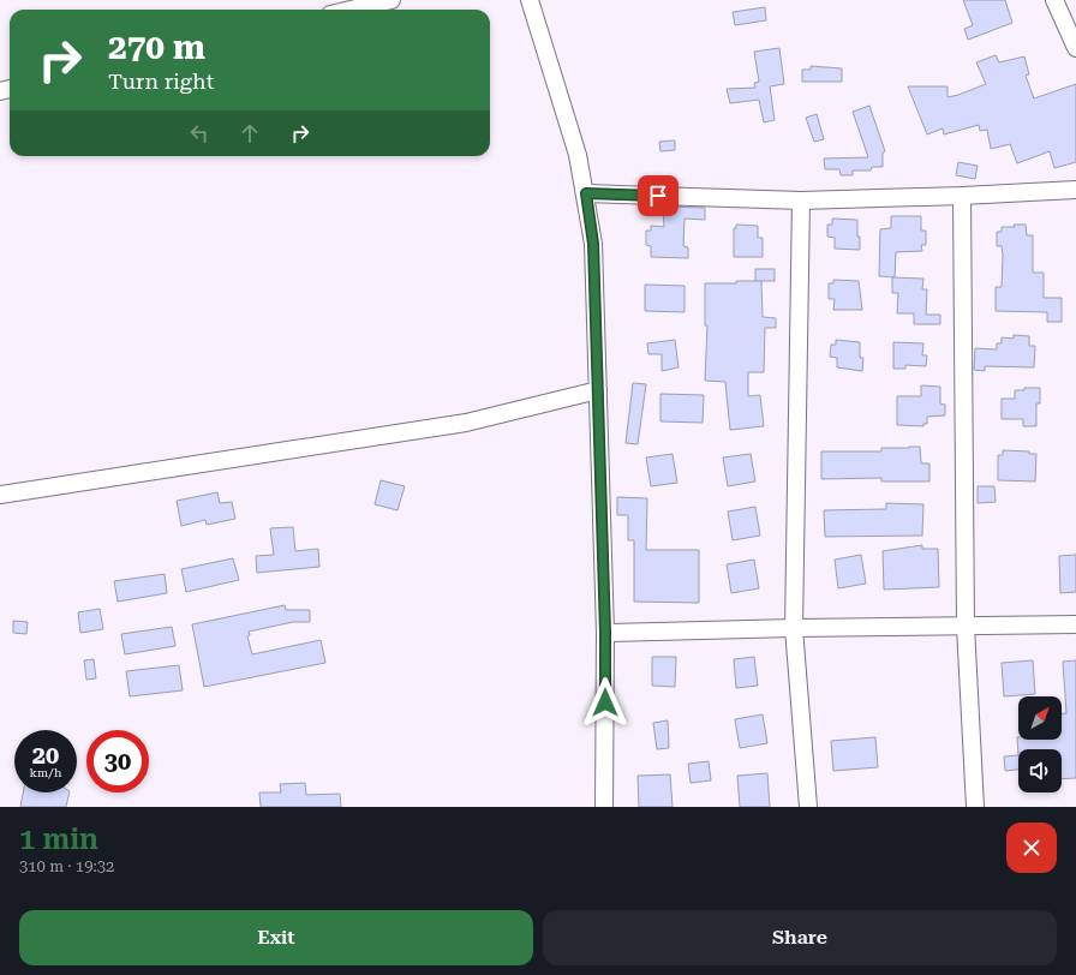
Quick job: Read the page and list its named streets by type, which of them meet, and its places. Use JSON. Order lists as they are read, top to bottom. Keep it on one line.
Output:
{"north":"top right","page":{"turn":["270 m","Turn right"],"speed":"20 km/h","limit":"30","heading":["1 min","310 m · 19:32"],"buttons":["Exit","Share"]}}
